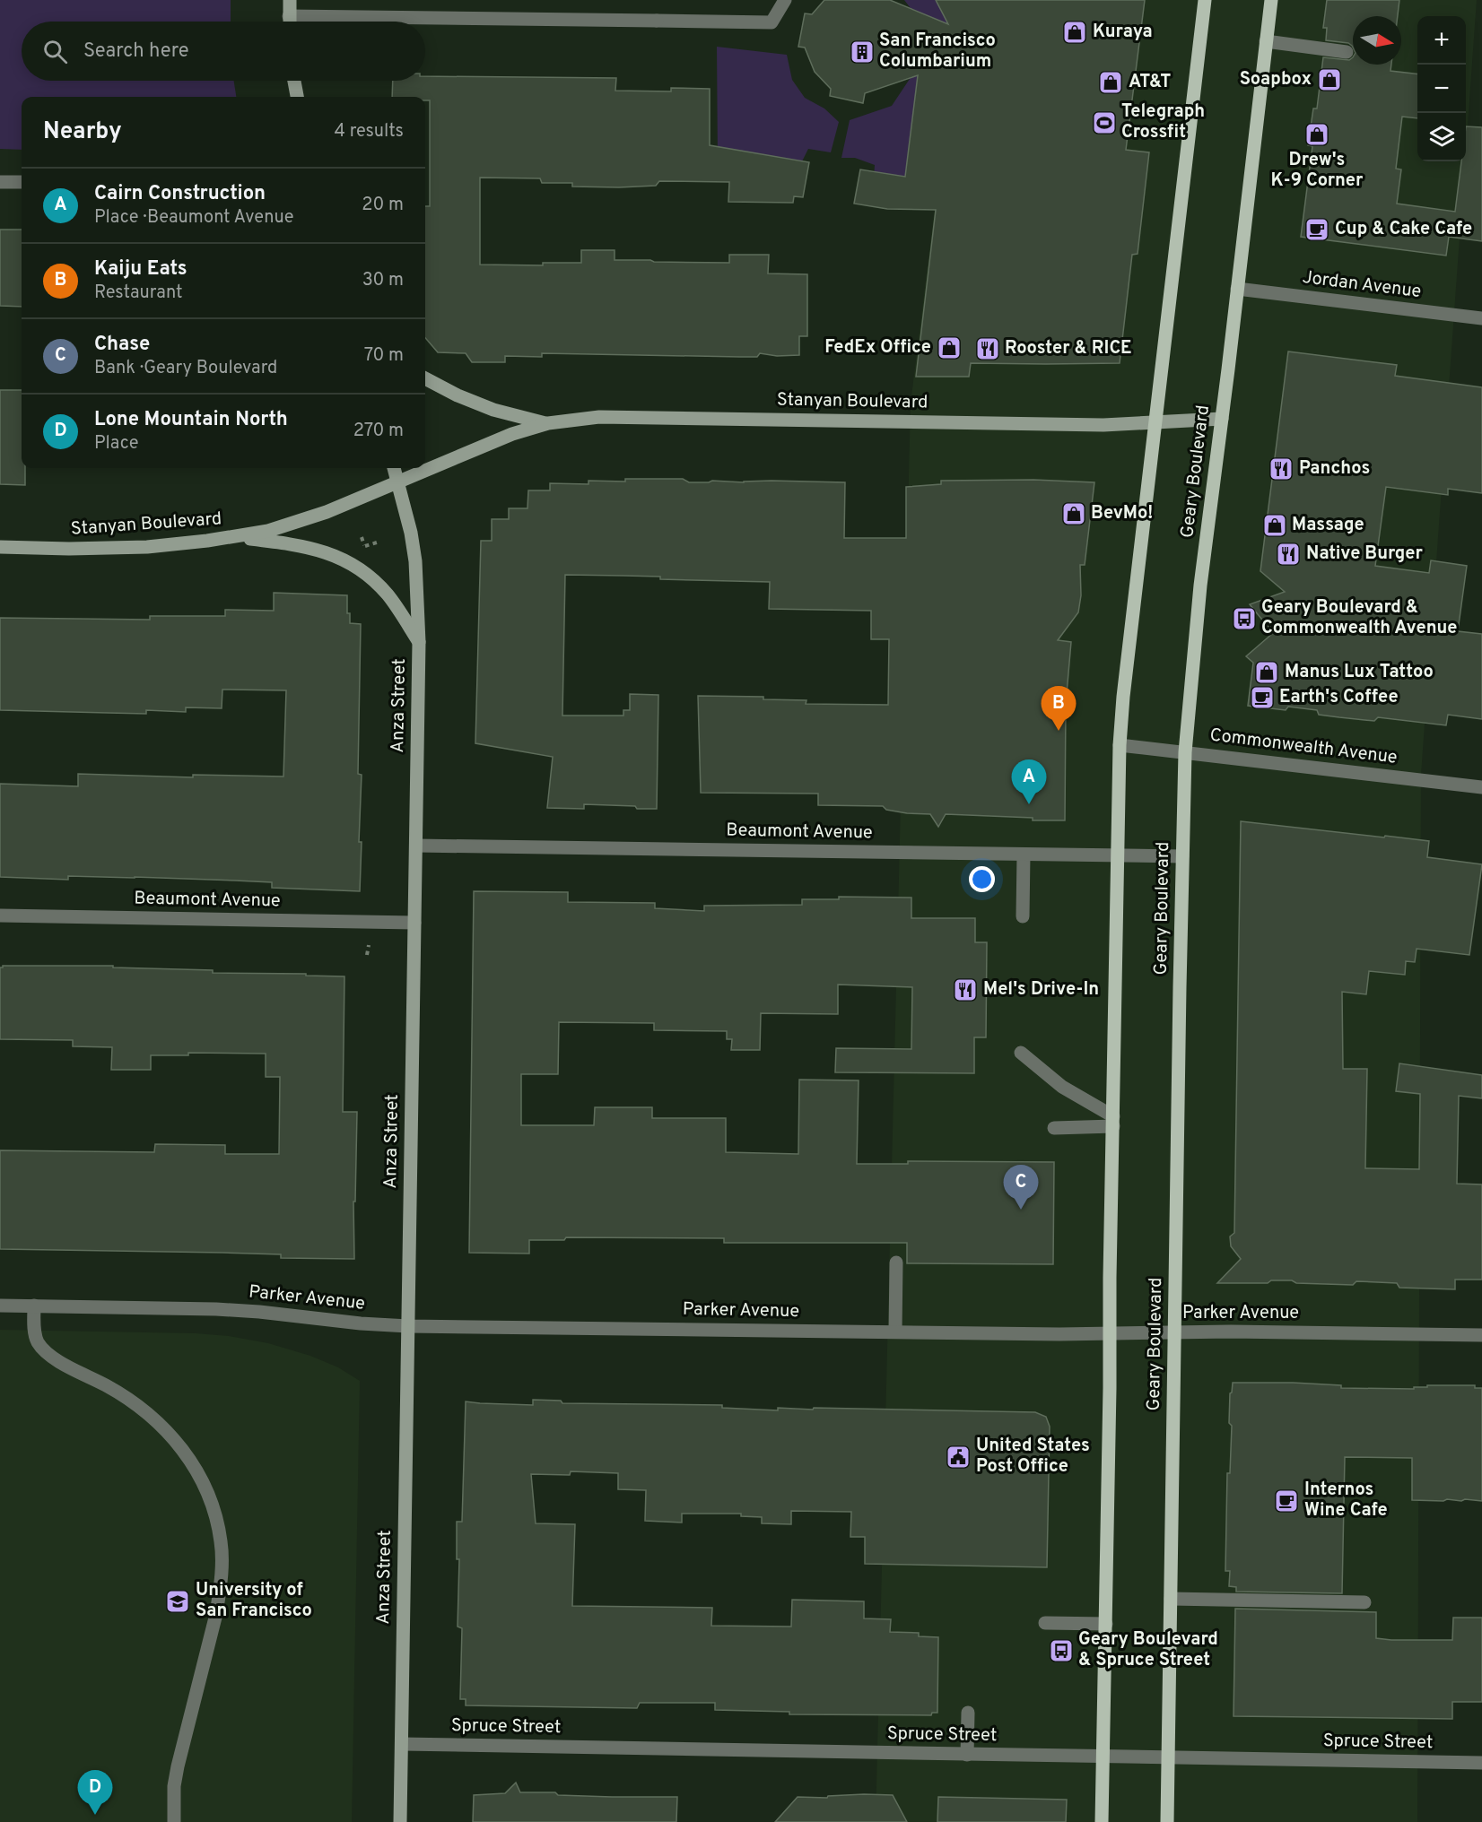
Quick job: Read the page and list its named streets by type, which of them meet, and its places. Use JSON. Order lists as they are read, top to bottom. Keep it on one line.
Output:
{"streets":{"main road":["Stanyan Boulevard","Geary Boulevard","Anza Street"],"street":["Jordan Avenue","Commonwealth Avenue","Beaumont Avenue","Parker Avenue","Spruce Street"]},"crossings":[["Jordan Avenue","Geary Boulevard"],["Stanyan Boulevard","Geary Boulevard"],["Stanyan Boulevard","Anza Street"],["Geary Boulevard","Commonwealth Avenue"],["Geary Boulevard","Beaumont Avenue"],["Geary Boulevard","Parker Avenue"],["Geary Boulevard","Spruce Street"],["Anza Street","Beaumont Avenue"],["Anza Street","Parker Avenue"],["Anza Street","Spruce Street"]],"places":{"shop":["Kuraya","Soapbox","AT&T","Drew's K-9 Corner","FedEx Office","BevMo!","Massage","Manus Lux Tattoo"],"building":["San Francisco Columbarium"],"sports":["Telegraph Crossfit"],"cafe":["Cup & Cake Cafe","Earth's Coffee","Internos Wine Cafe"],"restaurant":["Rooster & RICE","Panchos","Native Burger","Mel's Drive-In"],"bus stop":["Geary Boulevard & Commonwealth Avenue","Geary Boulevard & Spruce Street"],"public building":["United States Post Office"],"school or university":["University of San Francisco"]},"north":"right","page":{"map_buttons":["+","−"],"search":"Search here","heading":["Nearby","4 results"],"list":[{"mark":"A","name":"Cairn Construction","note":"Place · Beaumont Avenue","value":"20 m"},{"mark":"B","name":"Kaiju Eats","note":"Restaurant","value":"30 m"},{"mark":"C","name":"Chase","note":"Bank · Geary Boulevard","value":"70 m"},{"mark":"D","name":"Lone Mountain North","note":"Place","value":"270 m"}],"pins":["B","A","C","D"]}}
